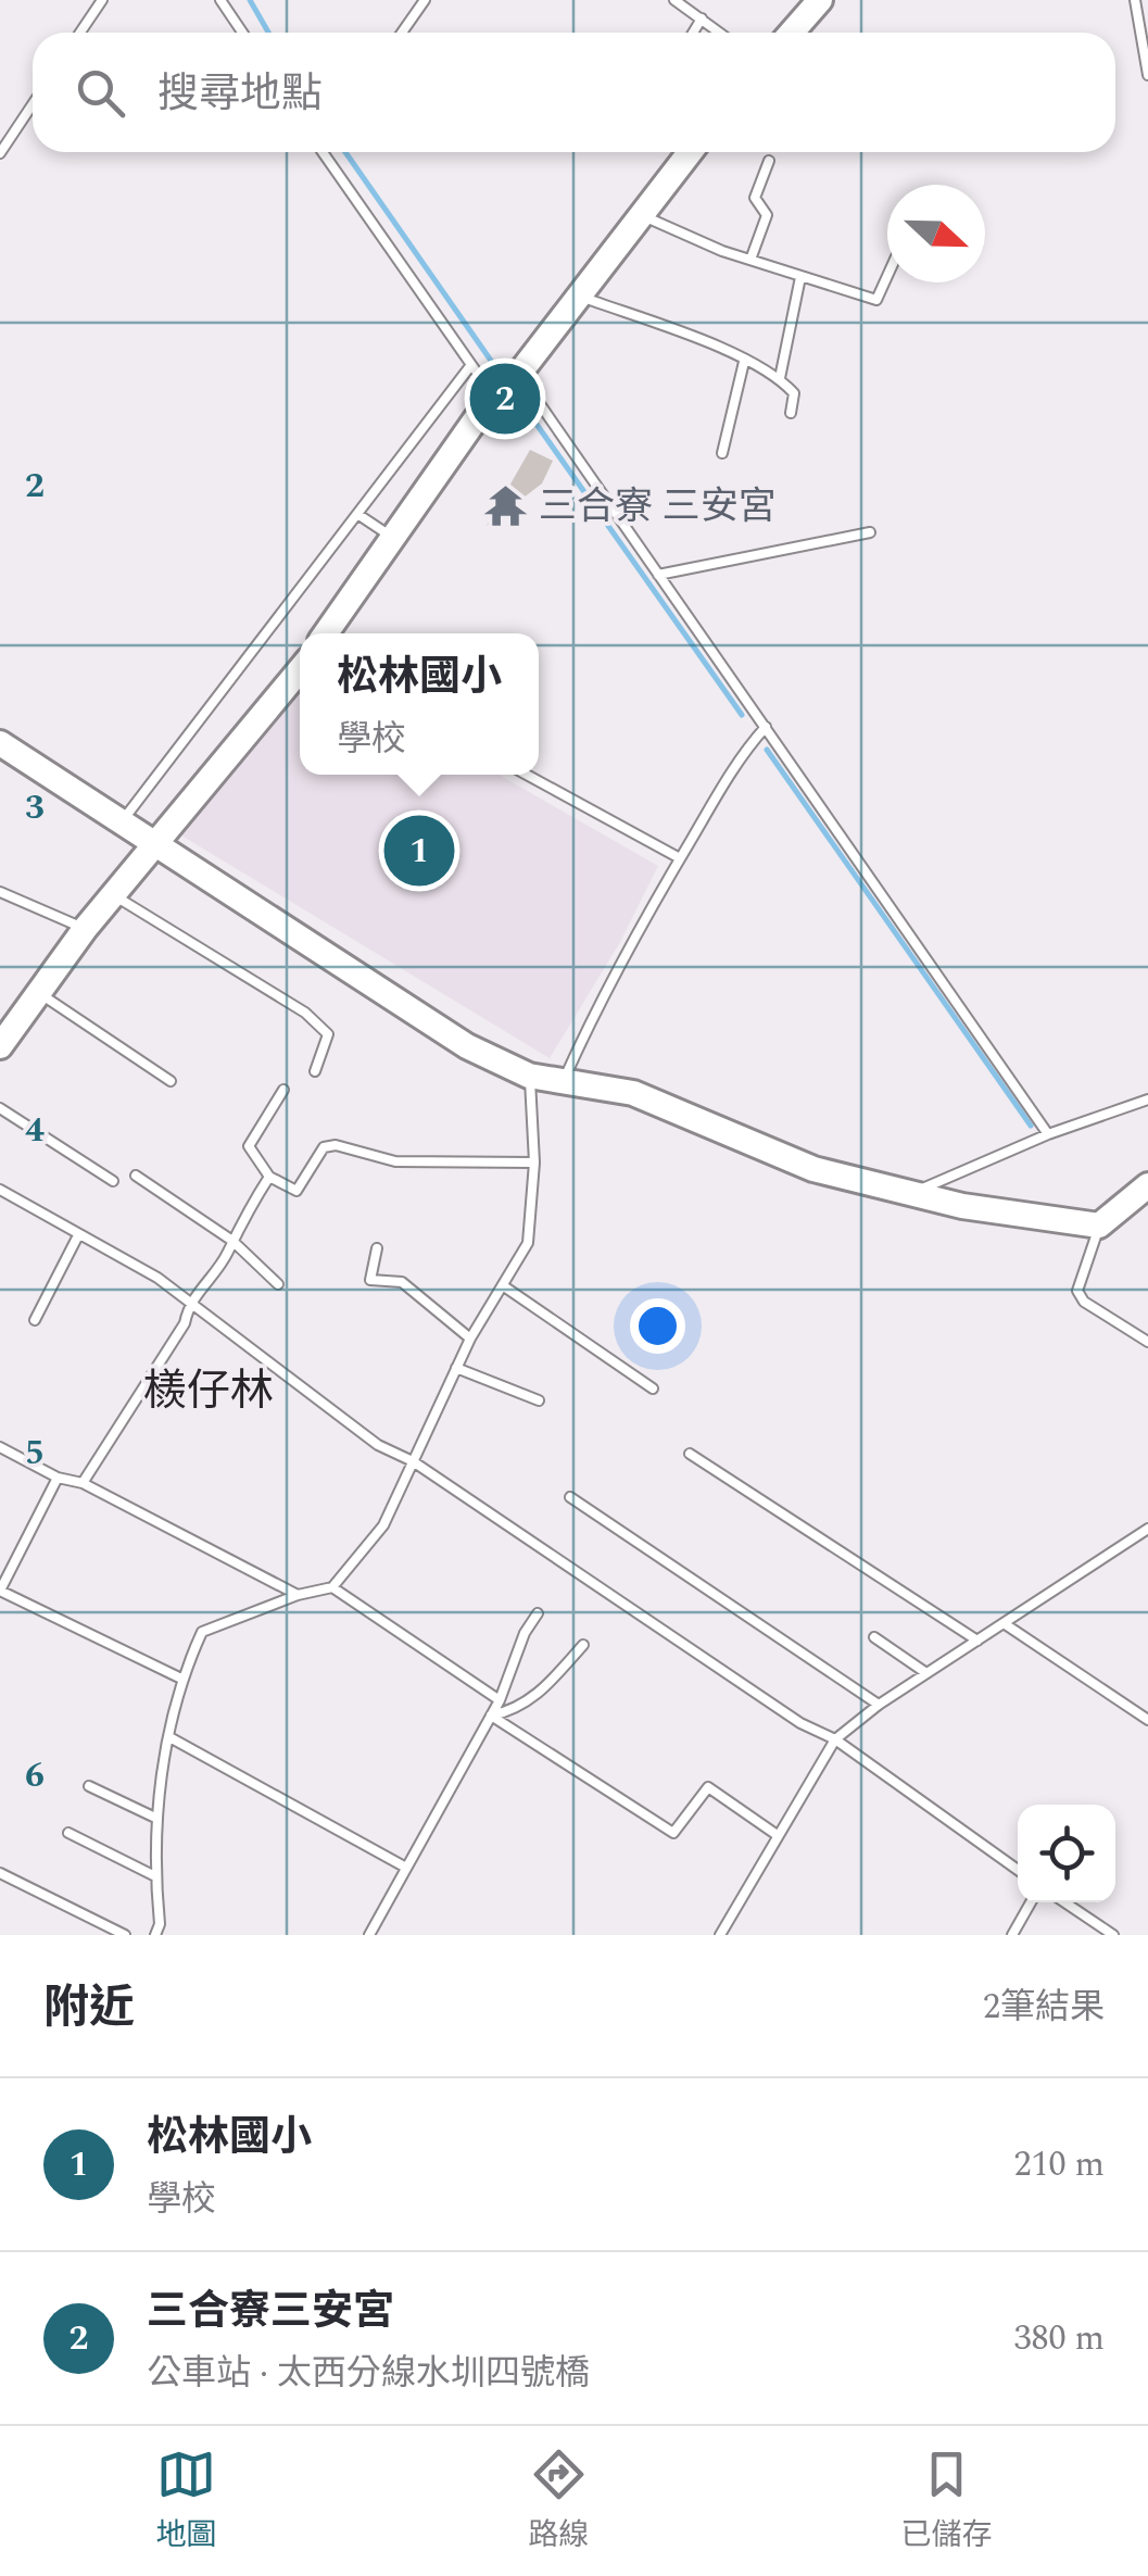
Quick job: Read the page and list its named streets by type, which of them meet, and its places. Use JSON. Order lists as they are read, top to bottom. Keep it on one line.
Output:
{"districts":["檨仔林"],"places":{"temple":["三合寮 三安宮"]},"north":"right","page":{"search":"搜尋地點","pins":["2","1"],"popup":["松林國小","學校"],"heading":["附近","2筆結果"],"list":[{"mark":"1","name":"松林國小","note":"學校","value":"210 m"},{"mark":"2","name":"三合寮三安宮","note":"公車站 · 太西分線水圳四號橋","value":"380 m"}],"nav":["地圖","路線","已儲存"]},"grid":{"rows":["2","3","4","5","6"]}}
